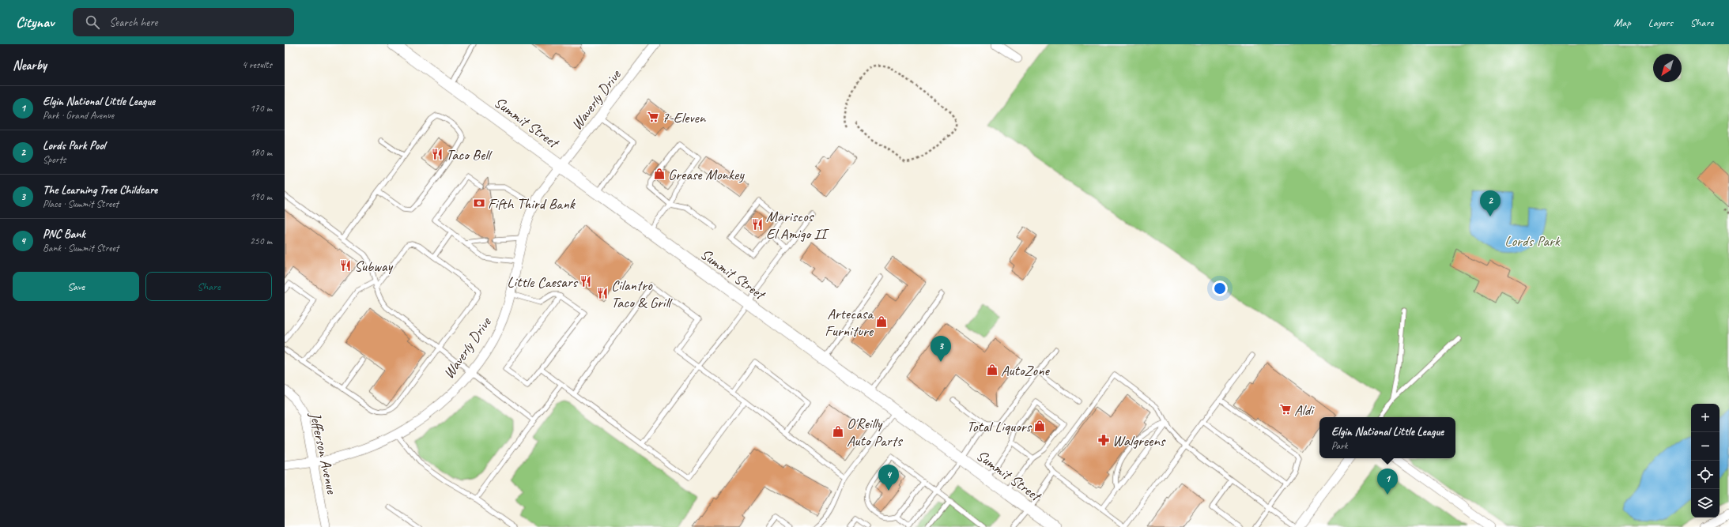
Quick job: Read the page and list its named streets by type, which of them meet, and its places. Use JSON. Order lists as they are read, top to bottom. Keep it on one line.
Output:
{"streets":{"main road":["Summit Street"],"street":["Waverly Drive","Jefferson Avenue"]},"crossings":[["Waverly Drive","Summit Street"],["Waverly Drive","Jefferson Avenue"]],"parks":["Lords Park"],"places":{"supermarket":["7-Eleven","Aldi"],"restaurant":["Taco Bell","Mariscos El Amigo II","Subway","Little Caesars","Cilantro Taco & Grill"],"shop":["Grease Monkey","Artecasa Furniture","AutoZone","Total Liquors","O'Reilly Auto Parts"],"bank":["Fifth Third Bank"],"pharmacy":["Walgreens"]},"north":"bottom left","page":{"header":"Citynav","search":"Search here","nav":["Map","Layers","Share"],"heading":["Nearby","4 results"],"list":[{"mark":"1","name":"Elgin National Little League","note":"Park · Grand Avenue","value":"170 m"},{"mark":"2","name":"Lords Park Pool","note":"Sports","value":"180 m"},{"mark":"3","name":"The Learning Tree Childcare","note":"Place · Summit Street","value":"190 m"},{"mark":"4","name":"PNC Bank","note":"Bank · Summit Street","value":"250 m"}],"pins":["2","3","4","1"],"buttons":["Save","Share"],"map_buttons":["+","−"],"popup":["Elgin National Little League","Park"]}}
